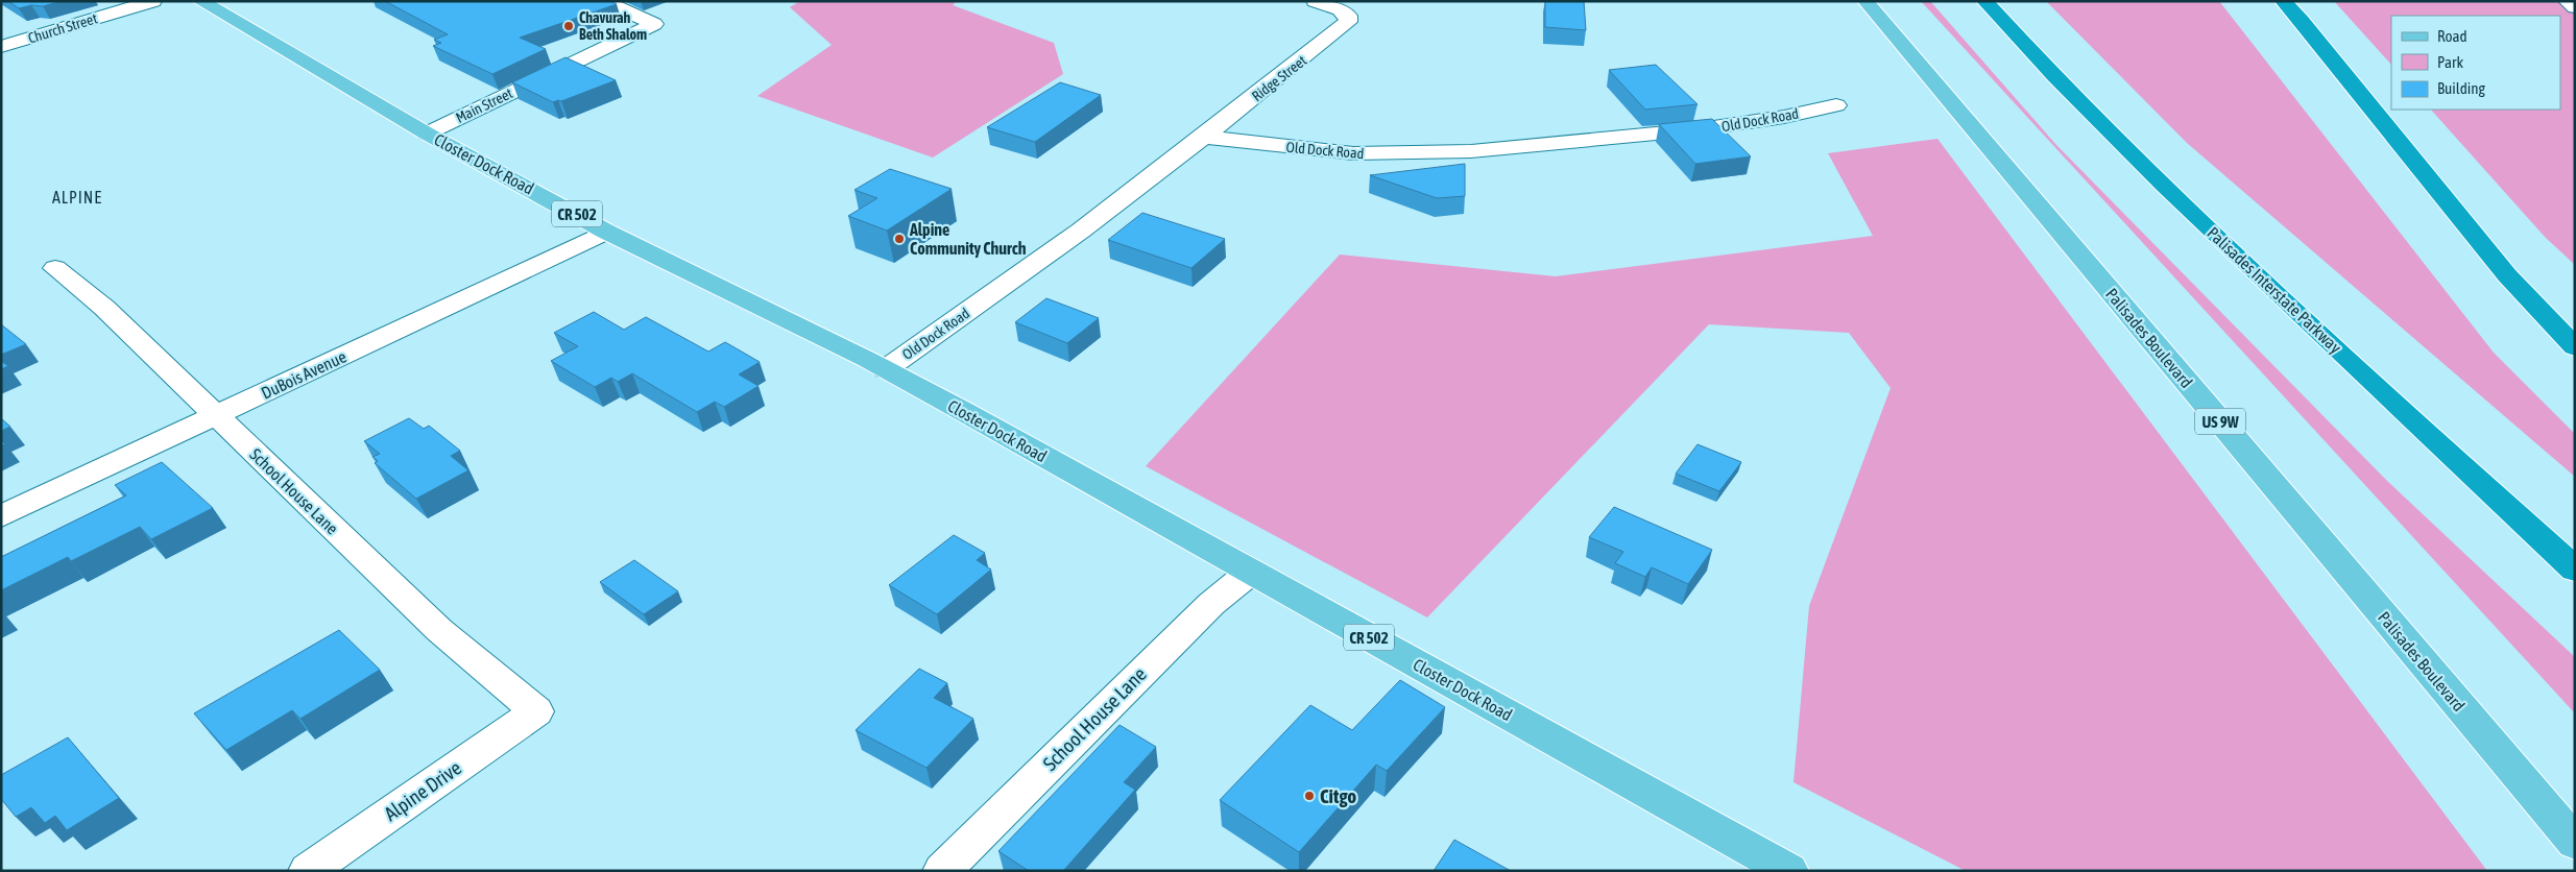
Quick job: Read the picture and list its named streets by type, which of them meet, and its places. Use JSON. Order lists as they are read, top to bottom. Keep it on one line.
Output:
{"streets":{"highway":["Palisades Interstate Parkway"],"main road":["Closter Dock Road","CR 502","Palisades Boulevard","US 9W"],"street":["Church Street","Ridge Street","Main Street","Old Dock Road","DuBois Avenue","School House Lane","Alpine Drive"]},"crossings":[["Ridge Street","Old Dock Road"],["Main Street","Closter Dock Road"],["Old Dock Road","Closter Dock Road"],["Closter Dock Road","DuBois Avenue"],["Closter Dock Road","School House Lane"],["DuBois Avenue","School House Lane"],["School House Lane","Alpine Drive"]],"districts":["ALPINE"],"places":["Chavurah Beth Shalom","Alpine Community Church","Citgo"],"legend":["Road","Park","Building"]}
